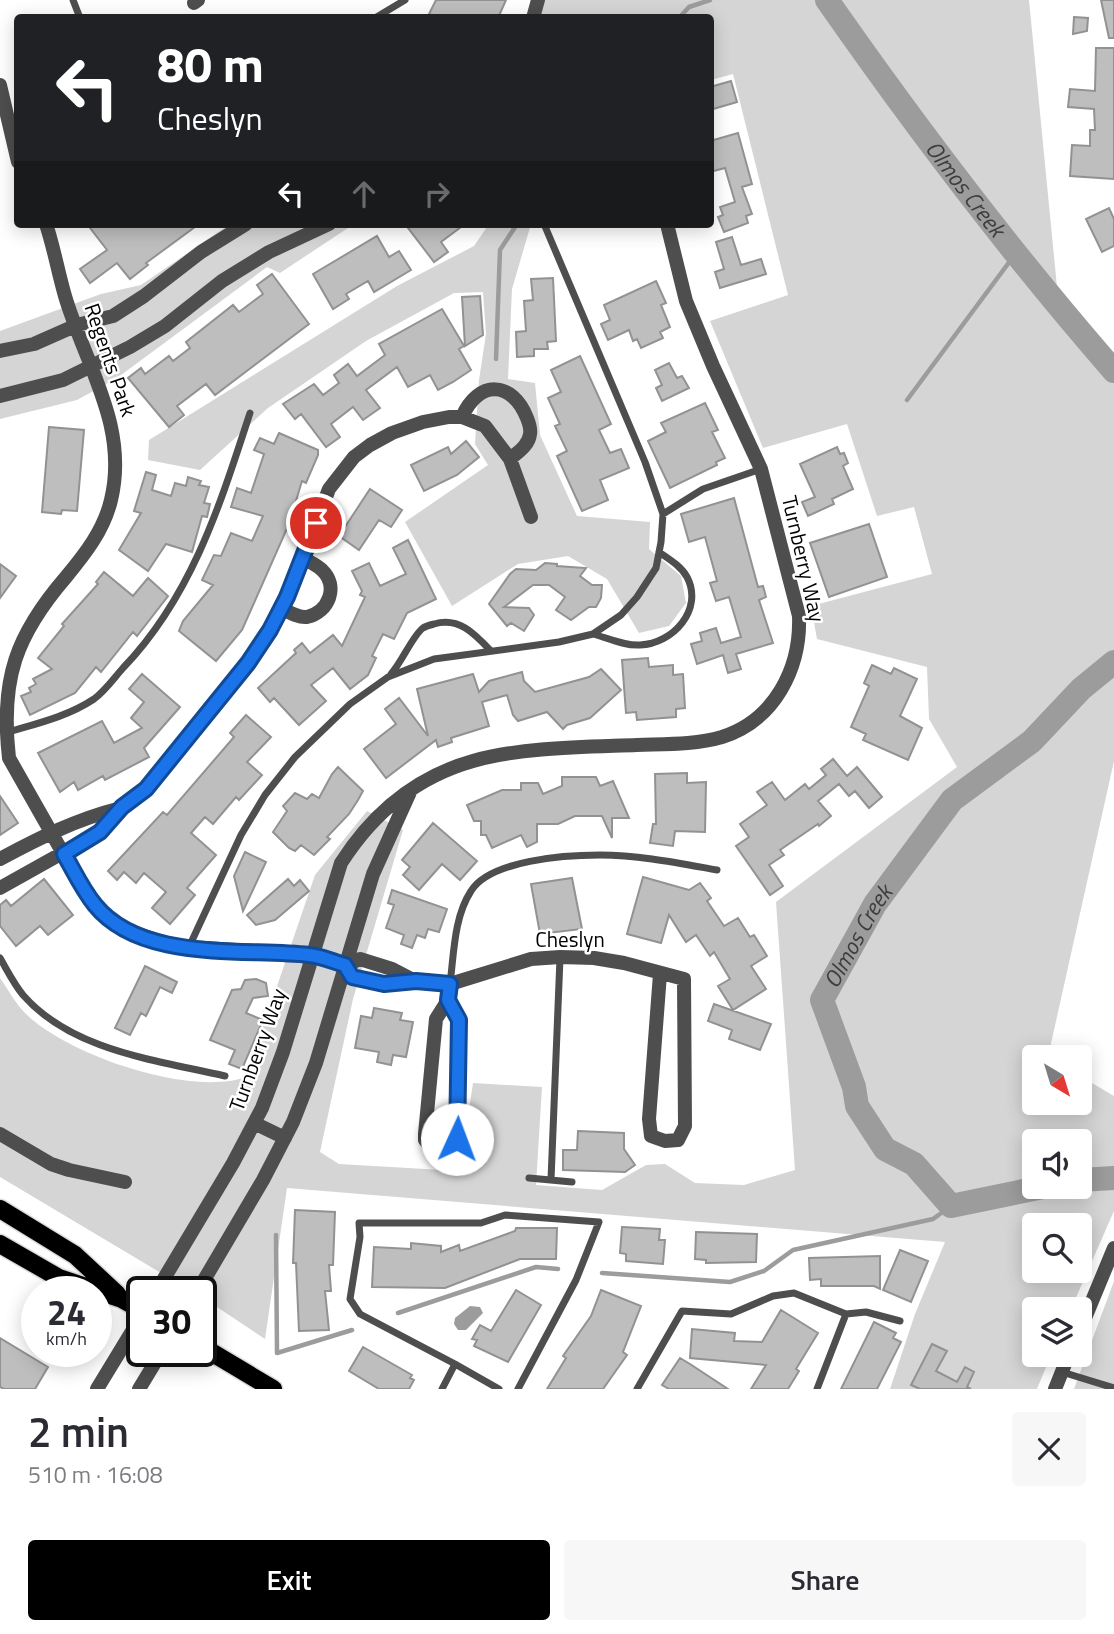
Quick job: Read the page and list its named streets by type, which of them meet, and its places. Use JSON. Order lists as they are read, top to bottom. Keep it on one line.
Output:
{"streets":{"street":["Regents Park","Turnberry Way","Cheslyn"]},"crossings":[["Regents Park","Turnberry Way"],["Regents Park","Cheslyn"]],"water":["Olmos Creek"],"north":"bottom right","page":{"turn":["80 m","Cheslyn"],"speed":"24 km/h","limit":"30","heading":["2 min","510 m · 16:08"],"buttons":["Exit","Share"]}}
